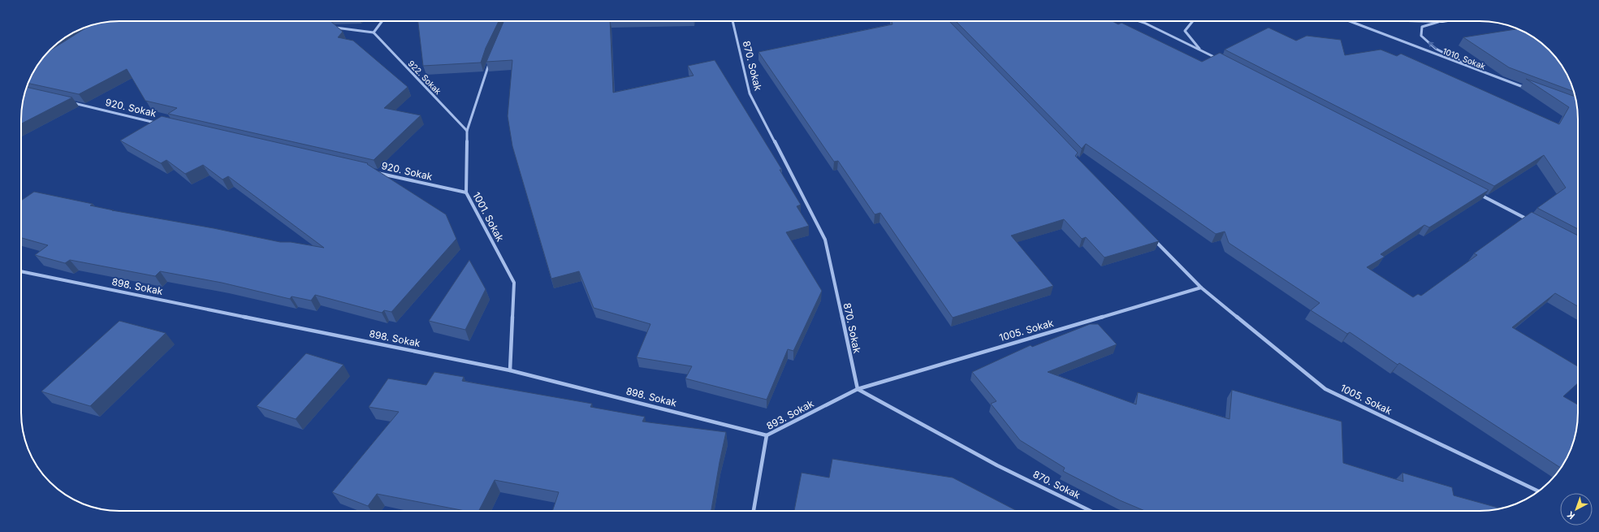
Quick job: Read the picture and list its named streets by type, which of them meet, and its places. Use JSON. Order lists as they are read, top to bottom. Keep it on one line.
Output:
{"streets":{"street":["1010. Sokak","870. Sokak","922. Sokak","920. Sokak","1001. Sokak","898. Sokak","1005. Sokak","893. Sokak"]},"crossings":[["870. Sokak","1005. Sokak"],["870. Sokak","893. Sokak"],["922. Sokak","1001. Sokak"],["920. Sokak","1001. Sokak"],["1001. Sokak","898. Sokak"],["898. Sokak","893. Sokak"],["1005. Sokak","893. Sokak"]],"north":"bottom left"}
